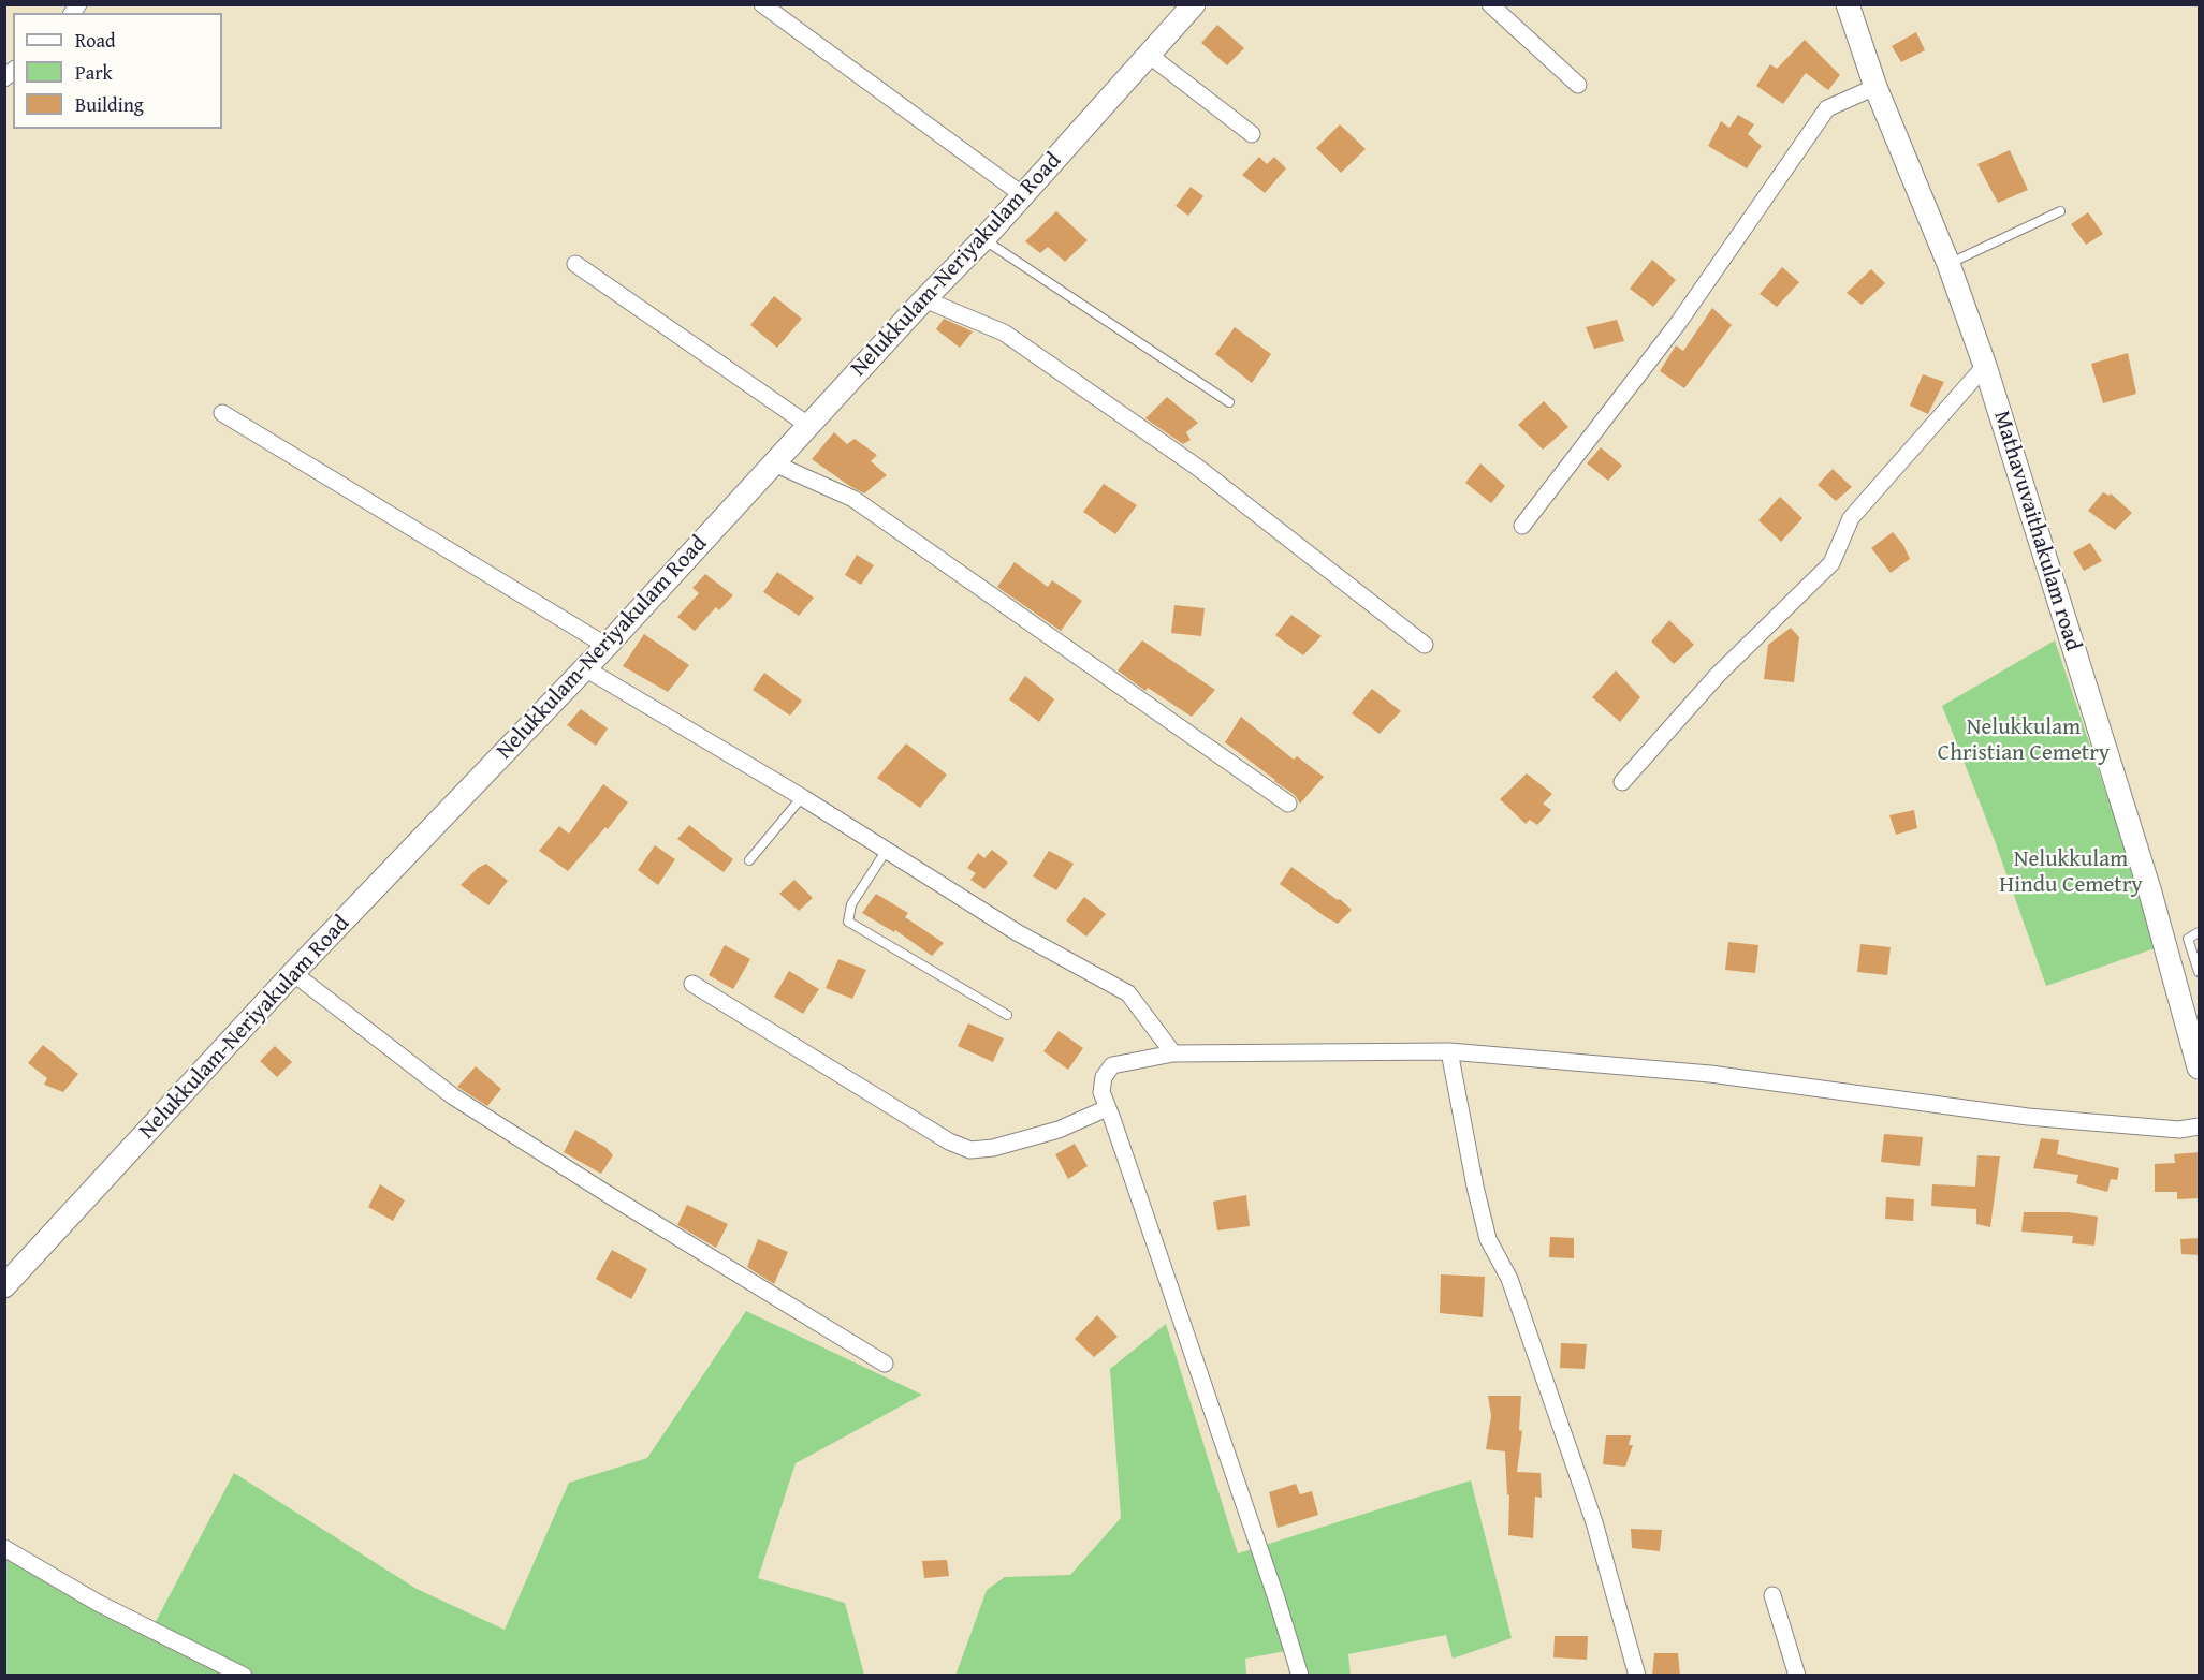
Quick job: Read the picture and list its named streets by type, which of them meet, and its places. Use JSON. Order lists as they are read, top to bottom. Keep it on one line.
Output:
{"streets":{"main road":["Nelukkulam-Neriyakulam Road","Mathavuvaithakulam road"]},"parks":["Nelukkulam Christian Cemetry","Nelukkulam Hindu Cemetry"],"legend":["Road","Park","Building"]}
